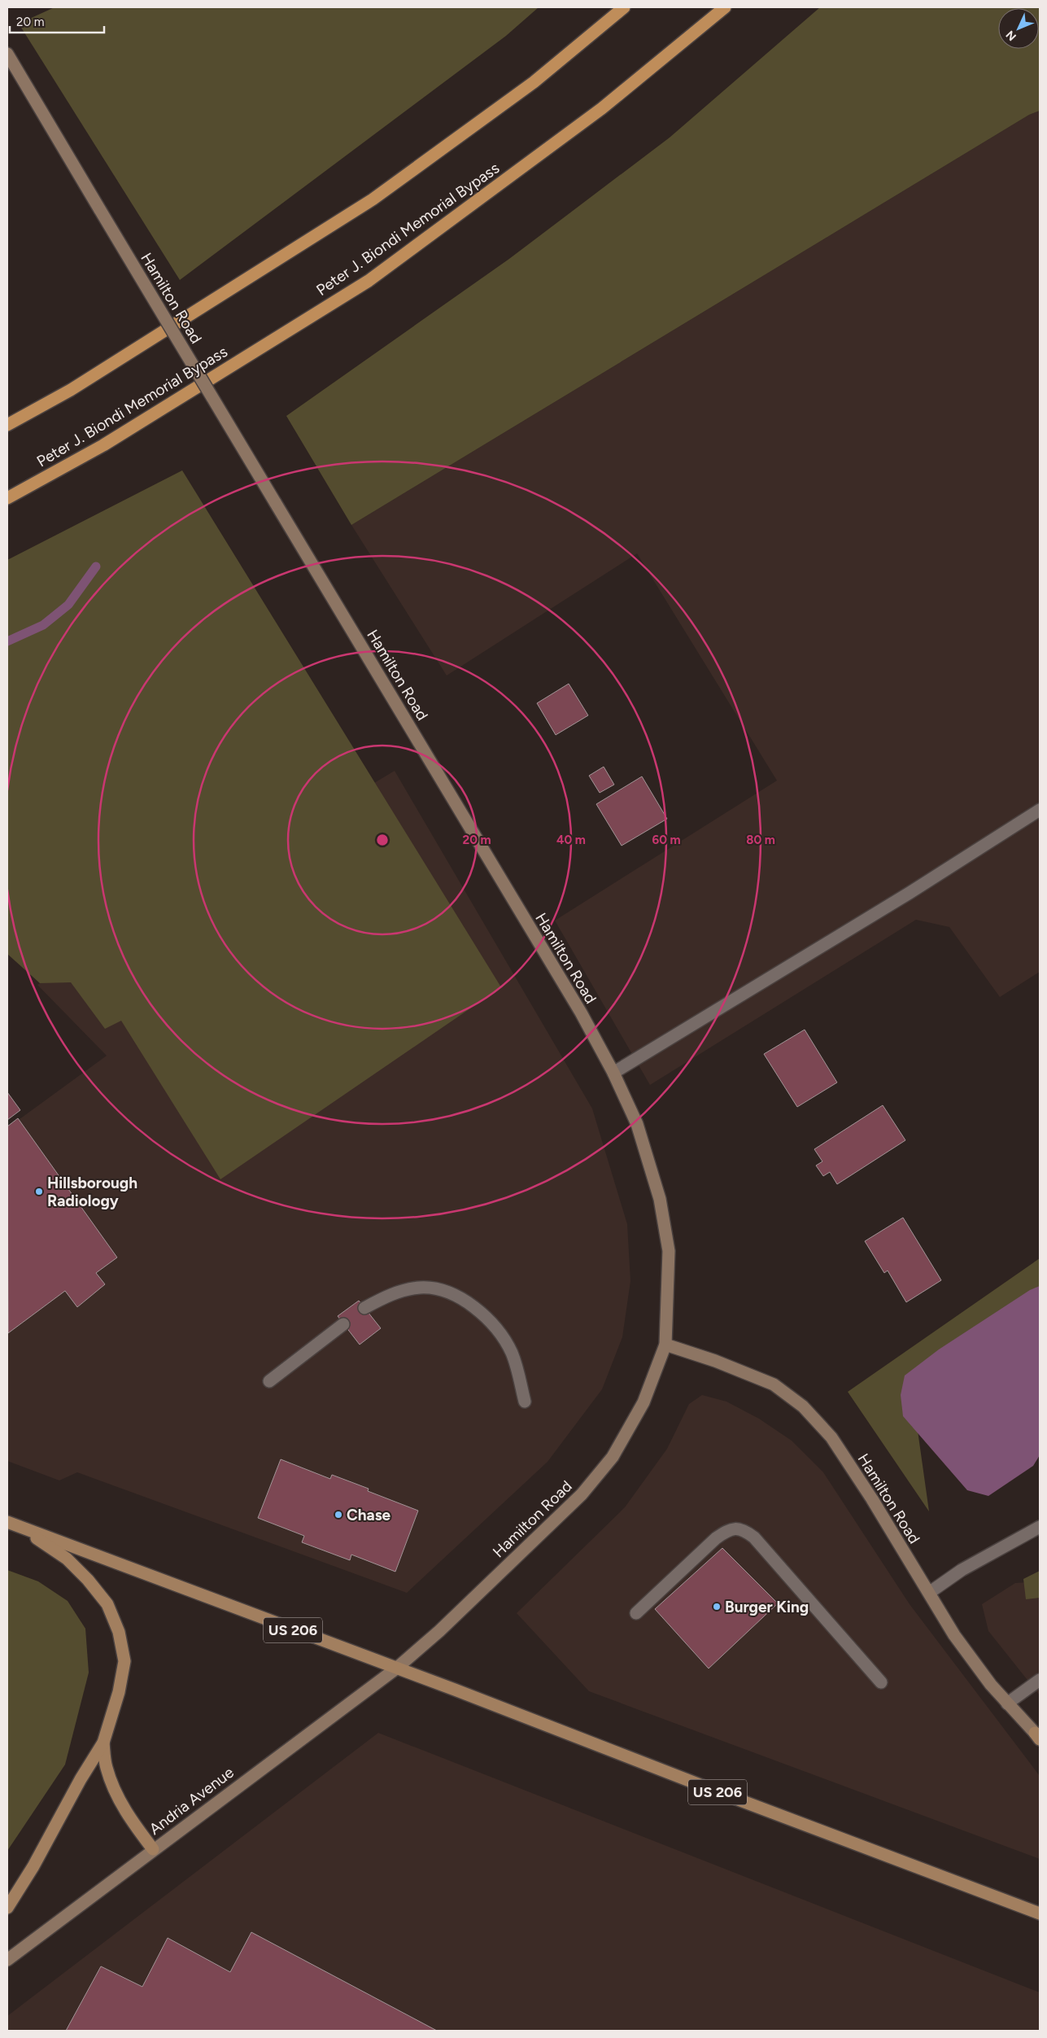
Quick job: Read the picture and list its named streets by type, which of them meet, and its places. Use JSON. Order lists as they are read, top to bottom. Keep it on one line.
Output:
{"streets":{"highway":["Peter J. Biondi Memorial Bypass"],"main road":["US 206"],"street":["Hamilton Road","Andria Avenue"]},"crossings":[["Hamilton Road","US 206"],["Hamilton Road","Andria Avenue"],["US 206","Andria Avenue"]],"places":["Hillsborough Radiology","Chase","Burger King"],"scale_bar":"20 m","north":"bottom left","rings":["20 m","40 m","60 m","80 m"]}
